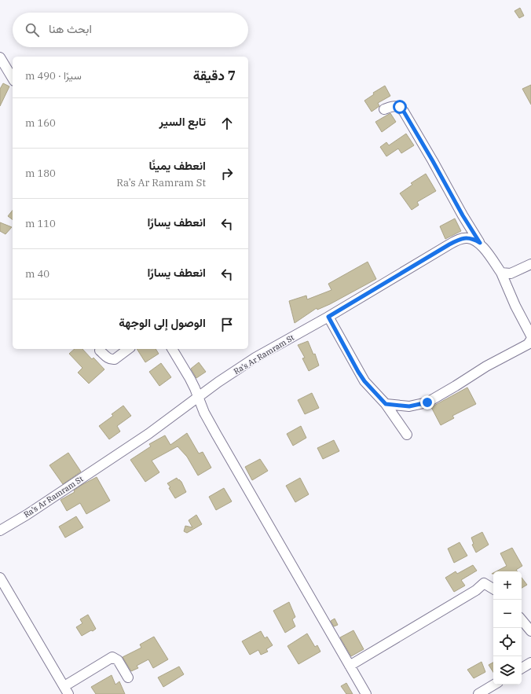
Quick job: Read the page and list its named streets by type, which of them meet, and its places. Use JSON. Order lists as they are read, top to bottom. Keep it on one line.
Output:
{"streets":{"street":["Ra’s Ar Ramram St"]},"page":{"search":"ابحث هنا","heading":["7 دقيقة","سيرًا · 490 m"],"list":[["تابع السير","160 m"],["انعطف يمينًا","Ra’s Ar Ramram St","180 m"],["انعطف يسارًا","110 m"],["انعطف يسارًا","40 m"],"الوصول إلى الوجهة"],"map_buttons":["+","−"]}}
